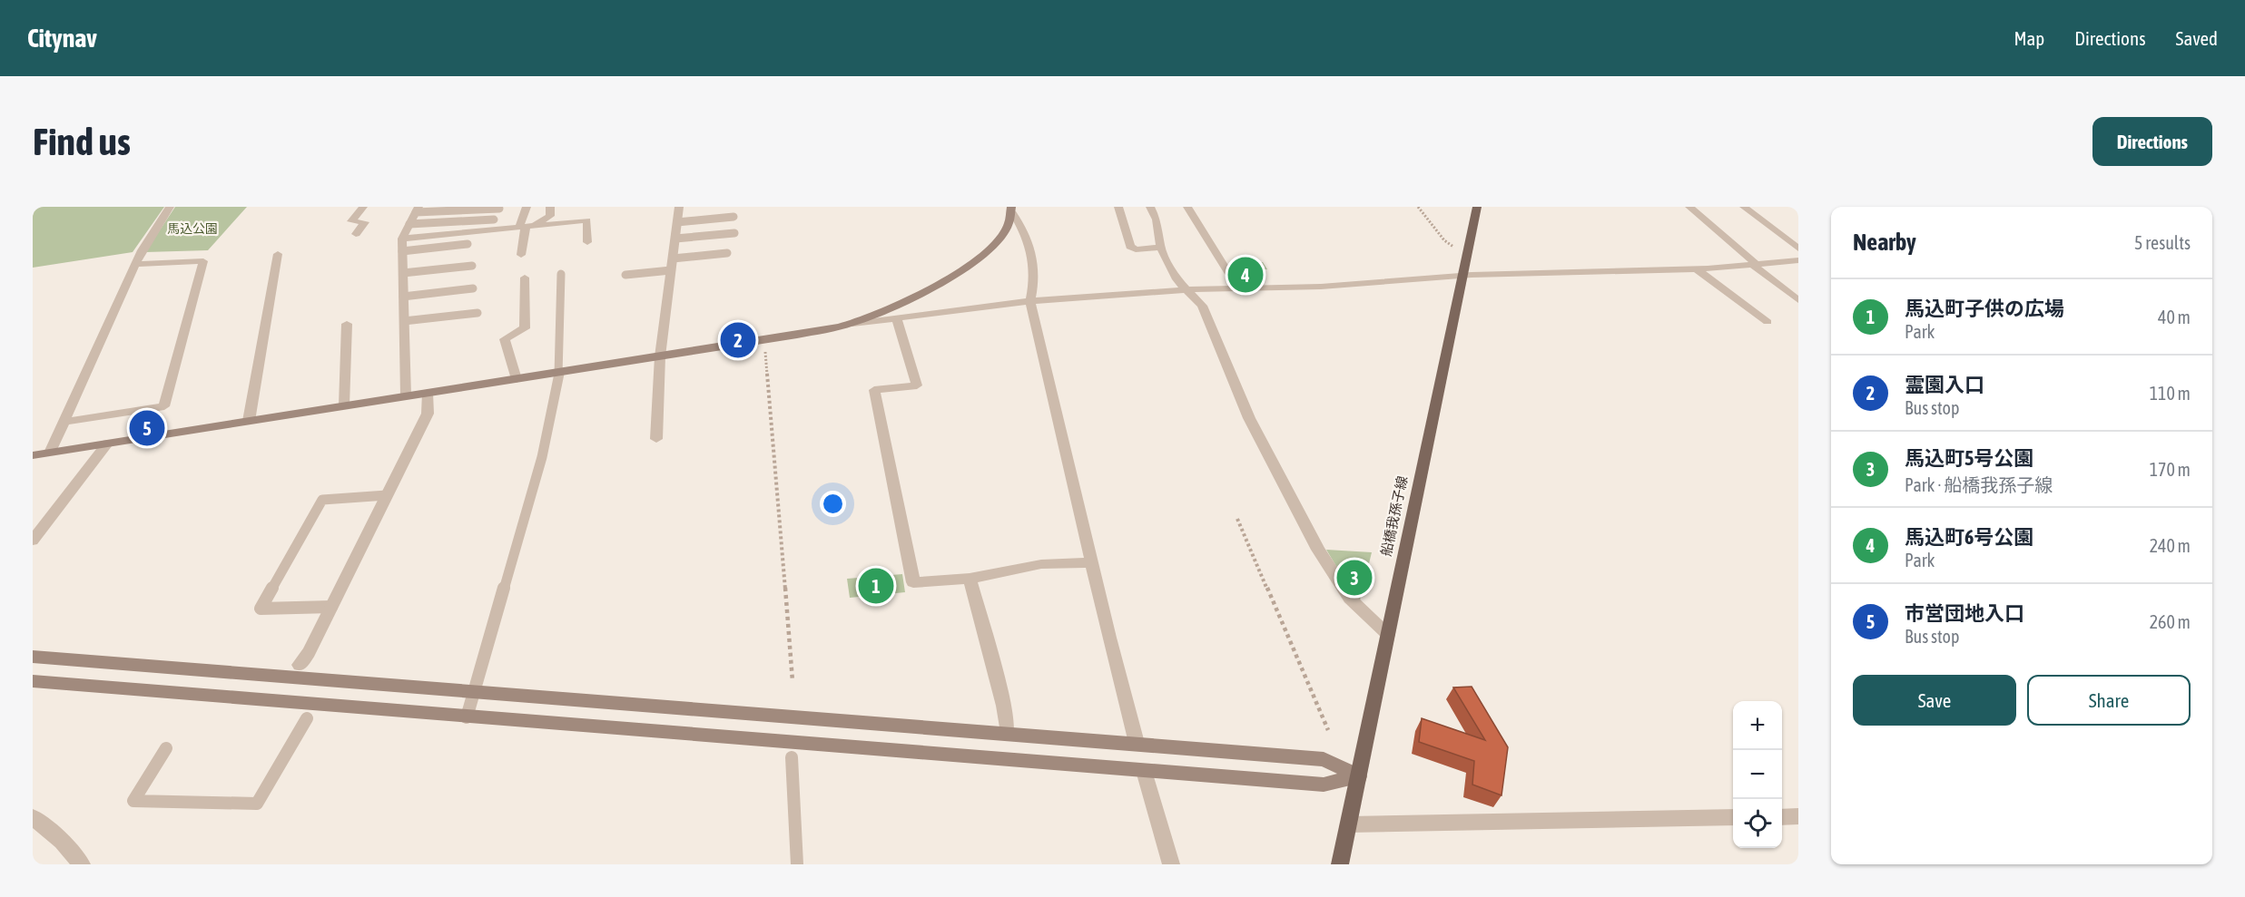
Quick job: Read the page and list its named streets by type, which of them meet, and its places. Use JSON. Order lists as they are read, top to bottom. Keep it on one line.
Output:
{"streets":{"main road":["船橋我孫子線"]},"parks":["馬込公園"],"page":{"header":"Citynav","nav":["Map","Directions","Saved"],"buttons":["Directions",["Save","Share"]],"title":"Find us","heading":["Nearby","5 results"],"pins":["4","2","5","3","1"],"list":[{"mark":"1","name":"馬込町子供の広場","note":"Park","value":"40 m"},{"mark":"2","name":"霊園入口","note":"Bus stop","value":"110 m"},{"mark":"3","name":"馬込町5号公園","note":"Park · 船橋我孫子線","value":"170 m"},{"mark":"4","name":"馬込町6号公園","note":"Park","value":"240 m"},{"mark":"5","name":"市営団地入口","note":"Bus stop","value":"260 m"}],"map_buttons":["+","−"]}}
